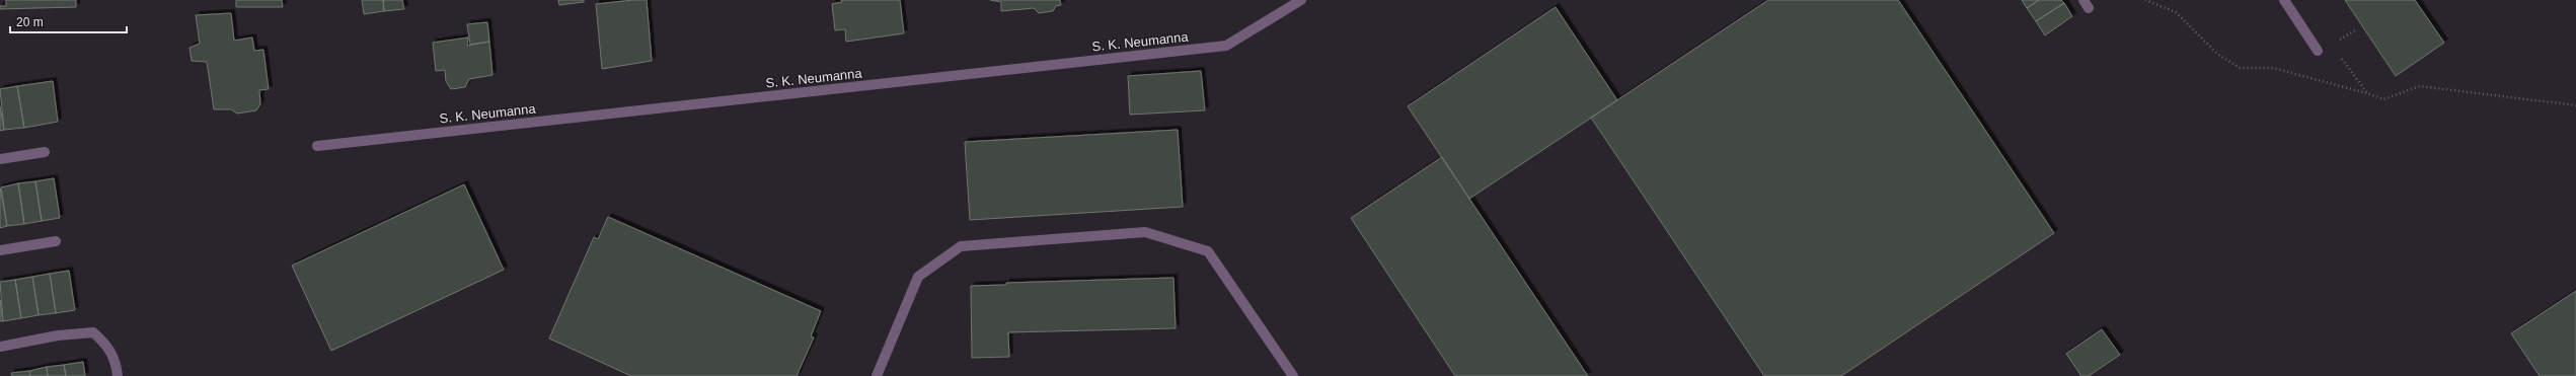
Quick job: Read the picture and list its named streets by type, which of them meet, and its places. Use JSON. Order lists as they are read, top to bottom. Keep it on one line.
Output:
{"streets":{"street":["S. K. Neumanna"]},"scale_bar":"20 m"}
